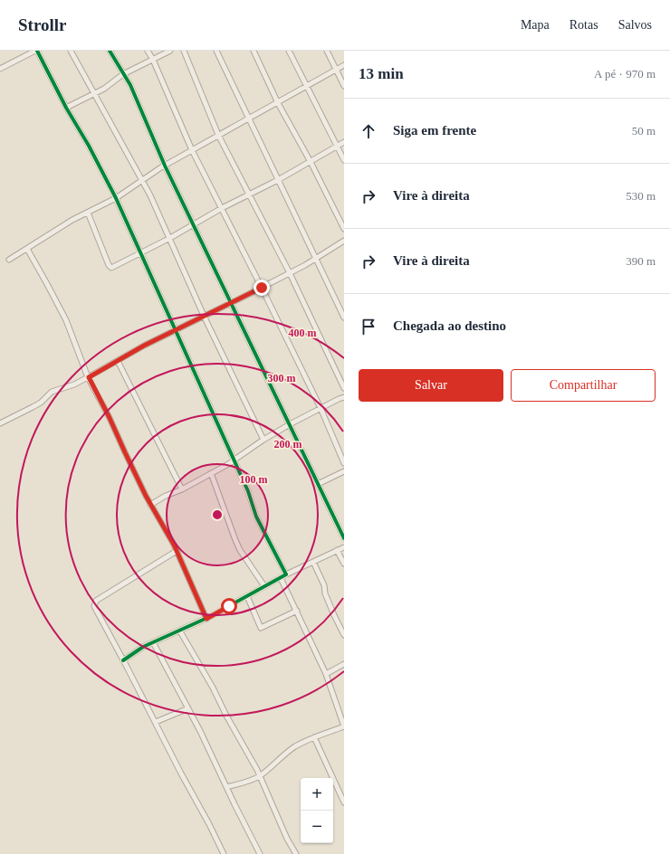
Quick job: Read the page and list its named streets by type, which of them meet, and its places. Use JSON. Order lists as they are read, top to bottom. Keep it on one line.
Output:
{"page":{"header":"Strollr","nav":["Mapa","Rotas","Salvos"],"heading":["13 min","A pé · 970 m"],"list":[["Siga em frente","50 m"],["Vire à direita","530 m"],["Vire à direita","390 m"],"Chegada ao destino"],"buttons":["Salvar","Compartilhar"],"map_buttons":["+","−"]},"rings":["400 m","300 m","200 m","100 m"]}
